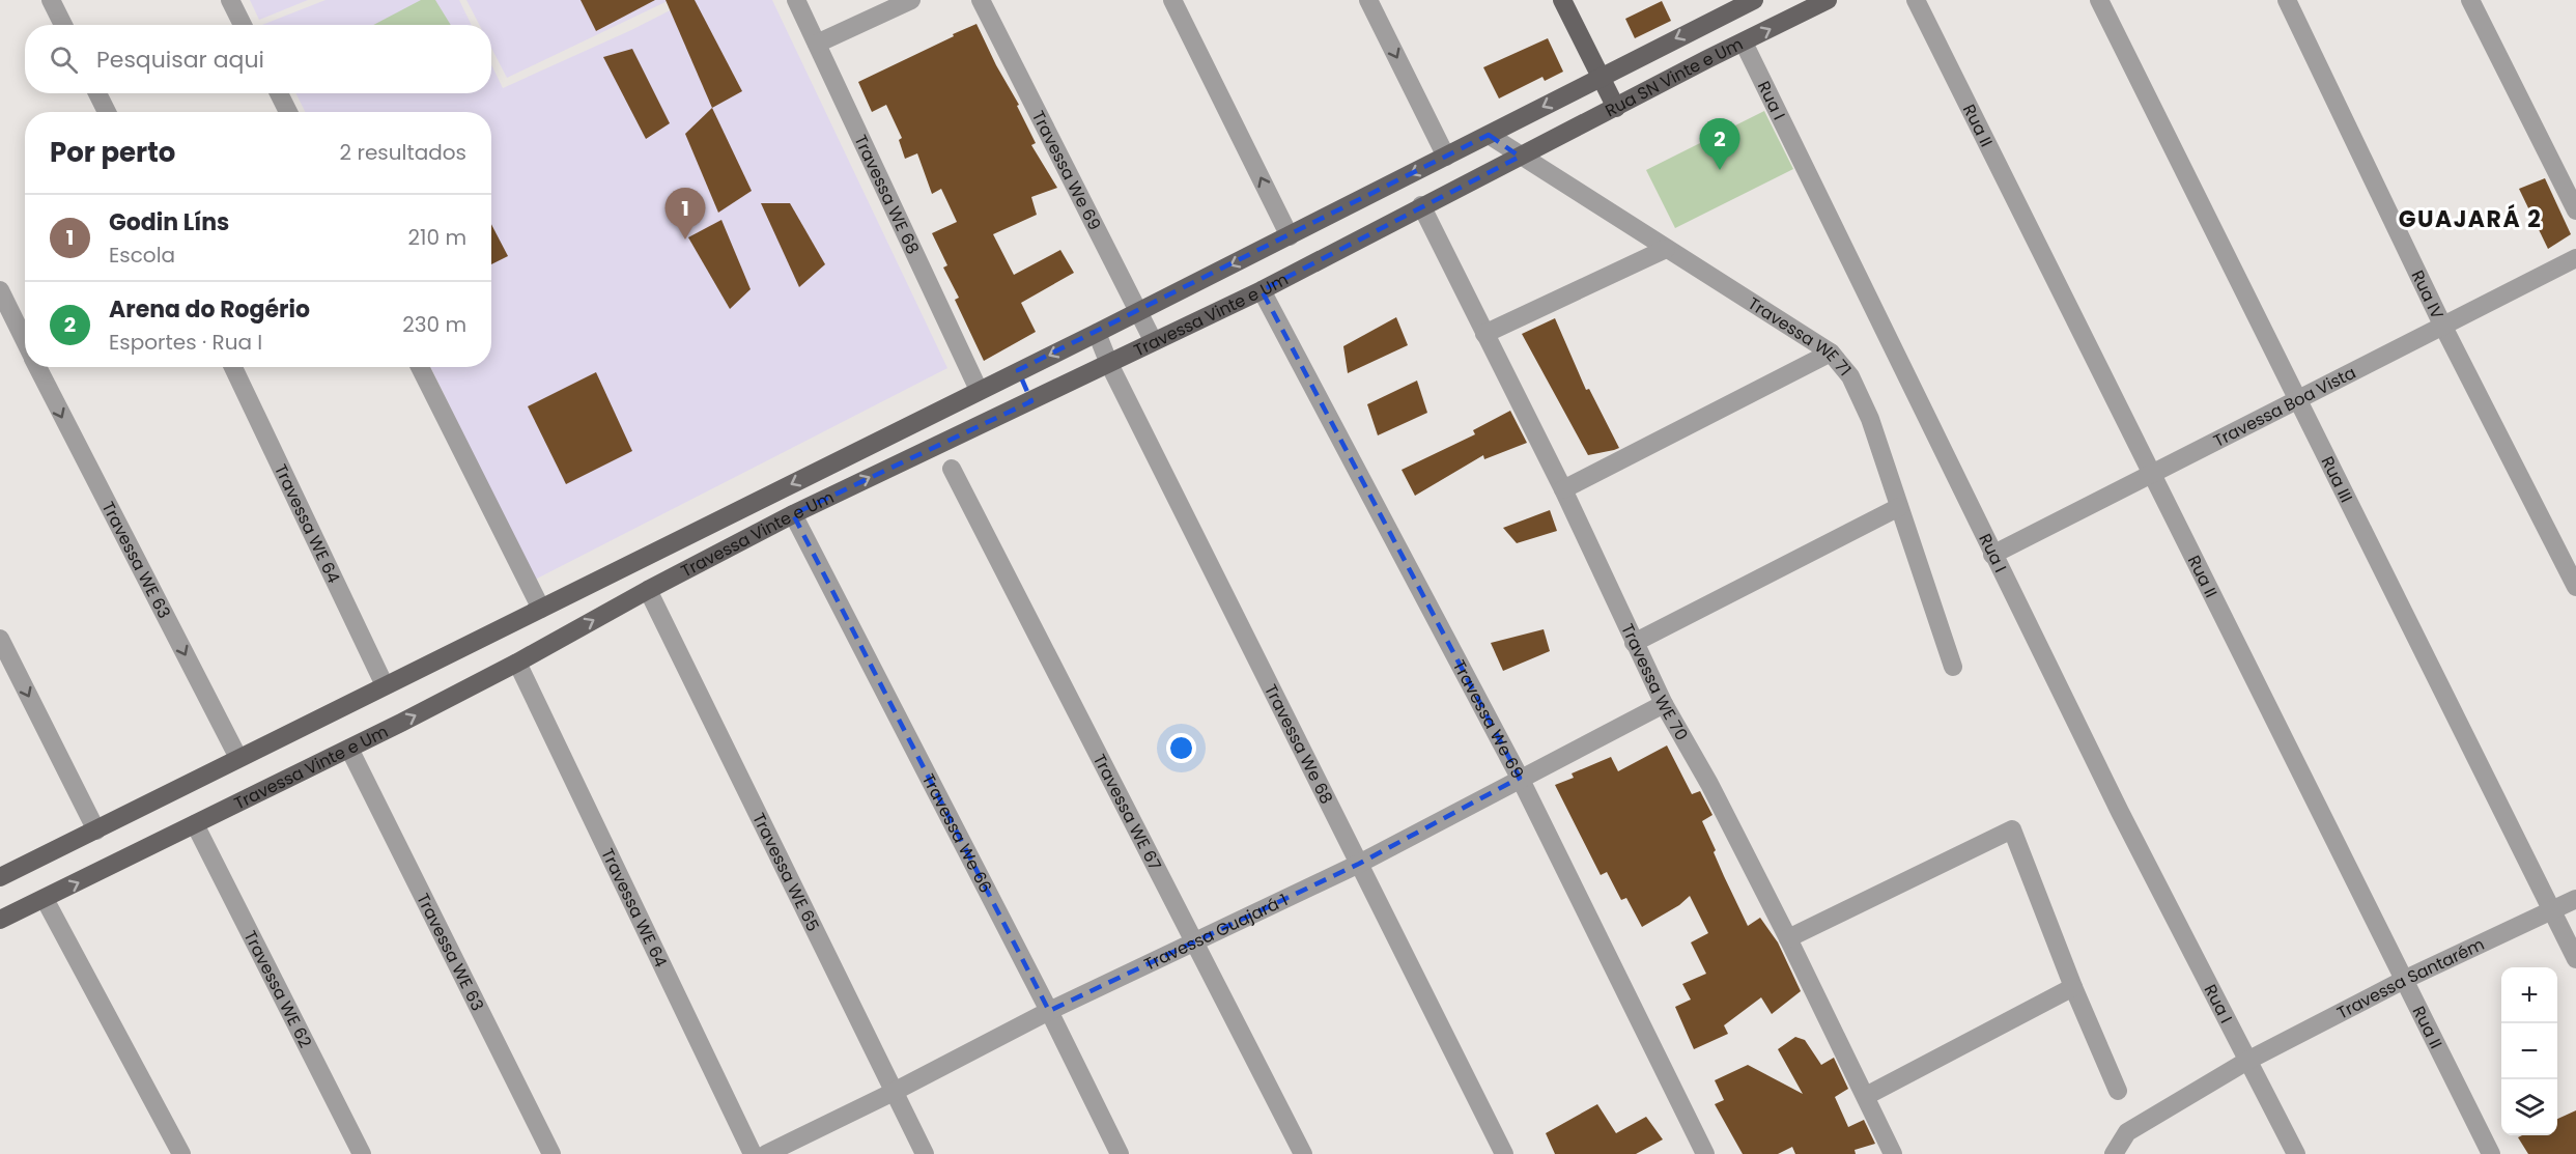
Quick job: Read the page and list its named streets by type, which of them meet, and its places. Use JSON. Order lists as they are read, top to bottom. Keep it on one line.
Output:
{"streets":{"main road":["Rua SN Vinte e Um","Travessa Vinte e Um"],"street":["Rua I","Rua II","Travessa We 69","Travessa WE 68","Rua IV","Travessa WE 71","Travessa Boa Vista","Rua III","Travessa WE 64","Travessa WE 63","Travessa WE 70","Travessa We 68","Travessa WE 67","Travessa We 66","Travessa WE 65","Travessa Guajará 1","Travessa Santarém","Travessa WE 62"]},"crossings":[["Rua SN Vinte e Um","Rua I"],["Rua SN Vinte e Um","Travessa Vinte e Um"],["Rua SN Vinte e Um","Travessa WE 71"],["Rua I","Travessa Boa Vista"],["Rua I","Travessa Santarém"],["Rua II","Travessa Boa Vista"],["Rua II","Travessa Santarém"],["Travessa We 69","Travessa Vinte e Um"],["Travessa We 69","Travessa Guajará 1"],["Travessa WE 68","Travessa Vinte e Um"],["Rua IV","Travessa Boa Vista"],["Travessa Vinte e Um","Travessa WE 71"],["Travessa Vinte e Um","Travessa WE 64"],["Travessa Vinte e Um","Travessa WE 63"],["Travessa Vinte e Um","Travessa WE 70"],["Travessa Vinte e Um","Travessa We 68"],["Travessa Vinte e Um","Travessa We 66"],["Travessa Vinte e Um","Travessa WE 65"],["Travessa Vinte e Um","Travessa WE 62"],["Travessa Boa Vista","Rua III"],["Rua III","Travessa Santarém"],["Travessa WE 70","Travessa Guajará 1"],["Travessa We 68","Travessa Guajará 1"],["Travessa WE 67","Travessa Guajará 1"],["Travessa We 66","Travessa Guajará 1"],["Travessa WE 65","Travessa Guajará 1"]],"districts":["GUAJARÁ 2"],"page":{"search":"Pesquisar aqui","heading":["Por perto","2 resultados"],"pins":["2","1"],"list":[{"mark":"1","name":"Godin Líns","note":"Escola","value":"210 m"},{"mark":"2","name":"Arena do Rogério","note":"Esportes · Rua I","value":"230 m"}],"map_buttons":["+","−"]}}
